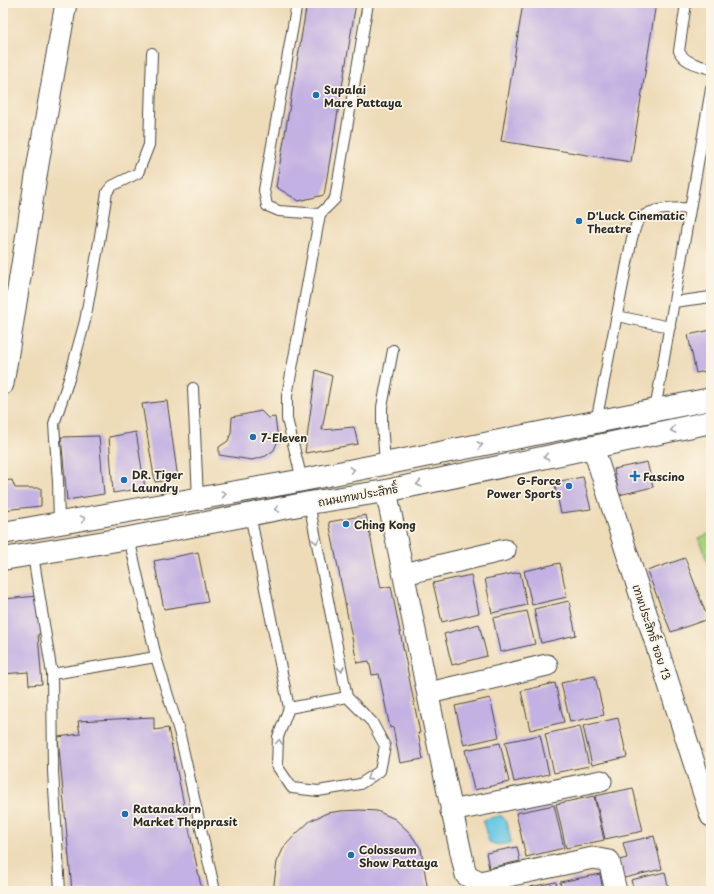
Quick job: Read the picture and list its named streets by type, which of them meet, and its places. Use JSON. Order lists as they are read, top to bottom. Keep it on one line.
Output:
{"streets":{"main road":["ถนนเทพประสิทธิ์"],"street":["เทพประสิทธิ์ ซอย 13"]},"crossings":[["ถนนเทพประสิทธิ์","เทพประสิทธิ์ ซอย 13"]],"places":{"other":["Supalai Mare Pattaya","D'Luck Cinematic Theatre","7-Eleven","DR. Tiger Laundry","G-Force Power Sports","Ching Kong","Ratanakorn Market Thepprasit","Colosseum Show Pattaya"],"health":["Fascino"]}}
